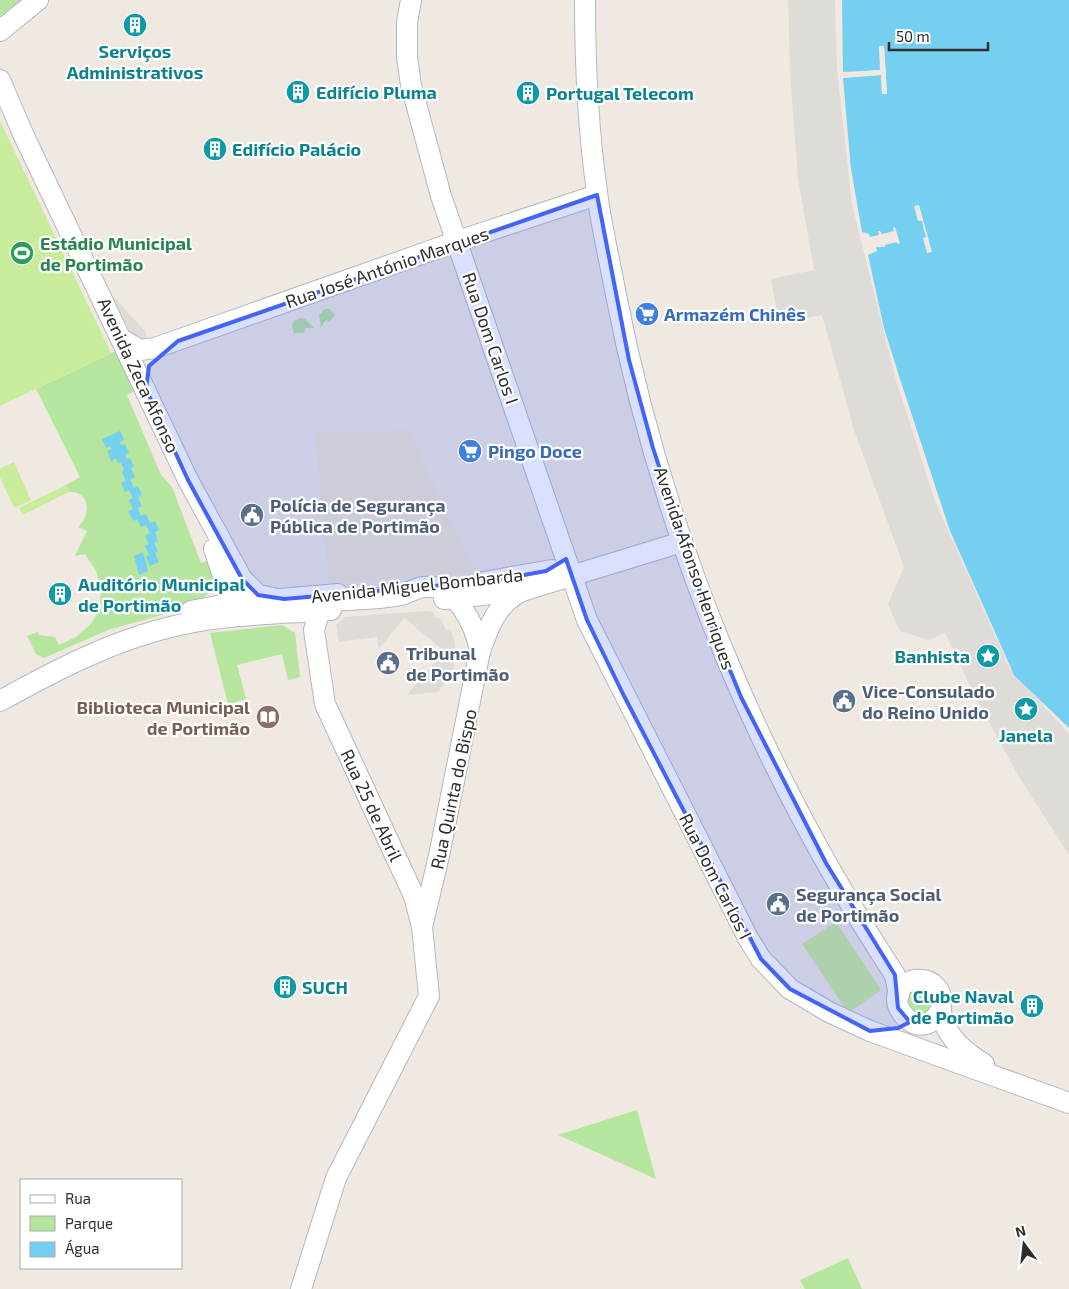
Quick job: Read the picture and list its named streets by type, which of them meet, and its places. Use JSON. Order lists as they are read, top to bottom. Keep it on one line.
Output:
{"streets":{"street":["Rua José António Marques","Rua Dom Carlos I","Avenida Zeca Afonso","Avenida Afonso Henriques","Avenida Miguel Bombarda","Rua Quinta do Bispo","Rua 25 de Abril"]},"crossings":[["Rua José António Marques","Rua Dom Carlos I"],["Rua José António Marques","Avenida Zeca Afonso"],["Rua José António Marques","Avenida Afonso Henriques"],["Rua Dom Carlos I","Avenida Miguel Bombarda"],["Avenida Zeca Afonso","Avenida Miguel Bombarda"],["Avenida Afonso Henriques","Avenida Miguel Bombarda"],["Avenida Miguel Bombarda","Rua Quinta do Bispo"],["Avenida Miguel Bombarda","Rua 25 de Abril"],["Rua Quinta do Bispo","Rua 25 de Abril"]],"places":{"building":["Serviços Administrativos","Edifício Pluma","Portugal Telecom","Edifício Palácio","Auditório Municipal de Portimão","SUCH","Clube Naval de Portimão"],"sports":["Estádio Municipal de Portimão"],"supermarket":["Armazém Chinês","Pingo Doce"],"public building":["Polícia de Segurança Pública de Portimão","Tribunal de Portimão","Vice-Consulado do Reino Unido","Segurança Social de Portimão"],"place":["Banhista","Janela"],"library":["Biblioteca Municipal de Portimão"]},"legend":["Rua","Parque","Água"],"scale_bar":"50 m","north":"top"}
